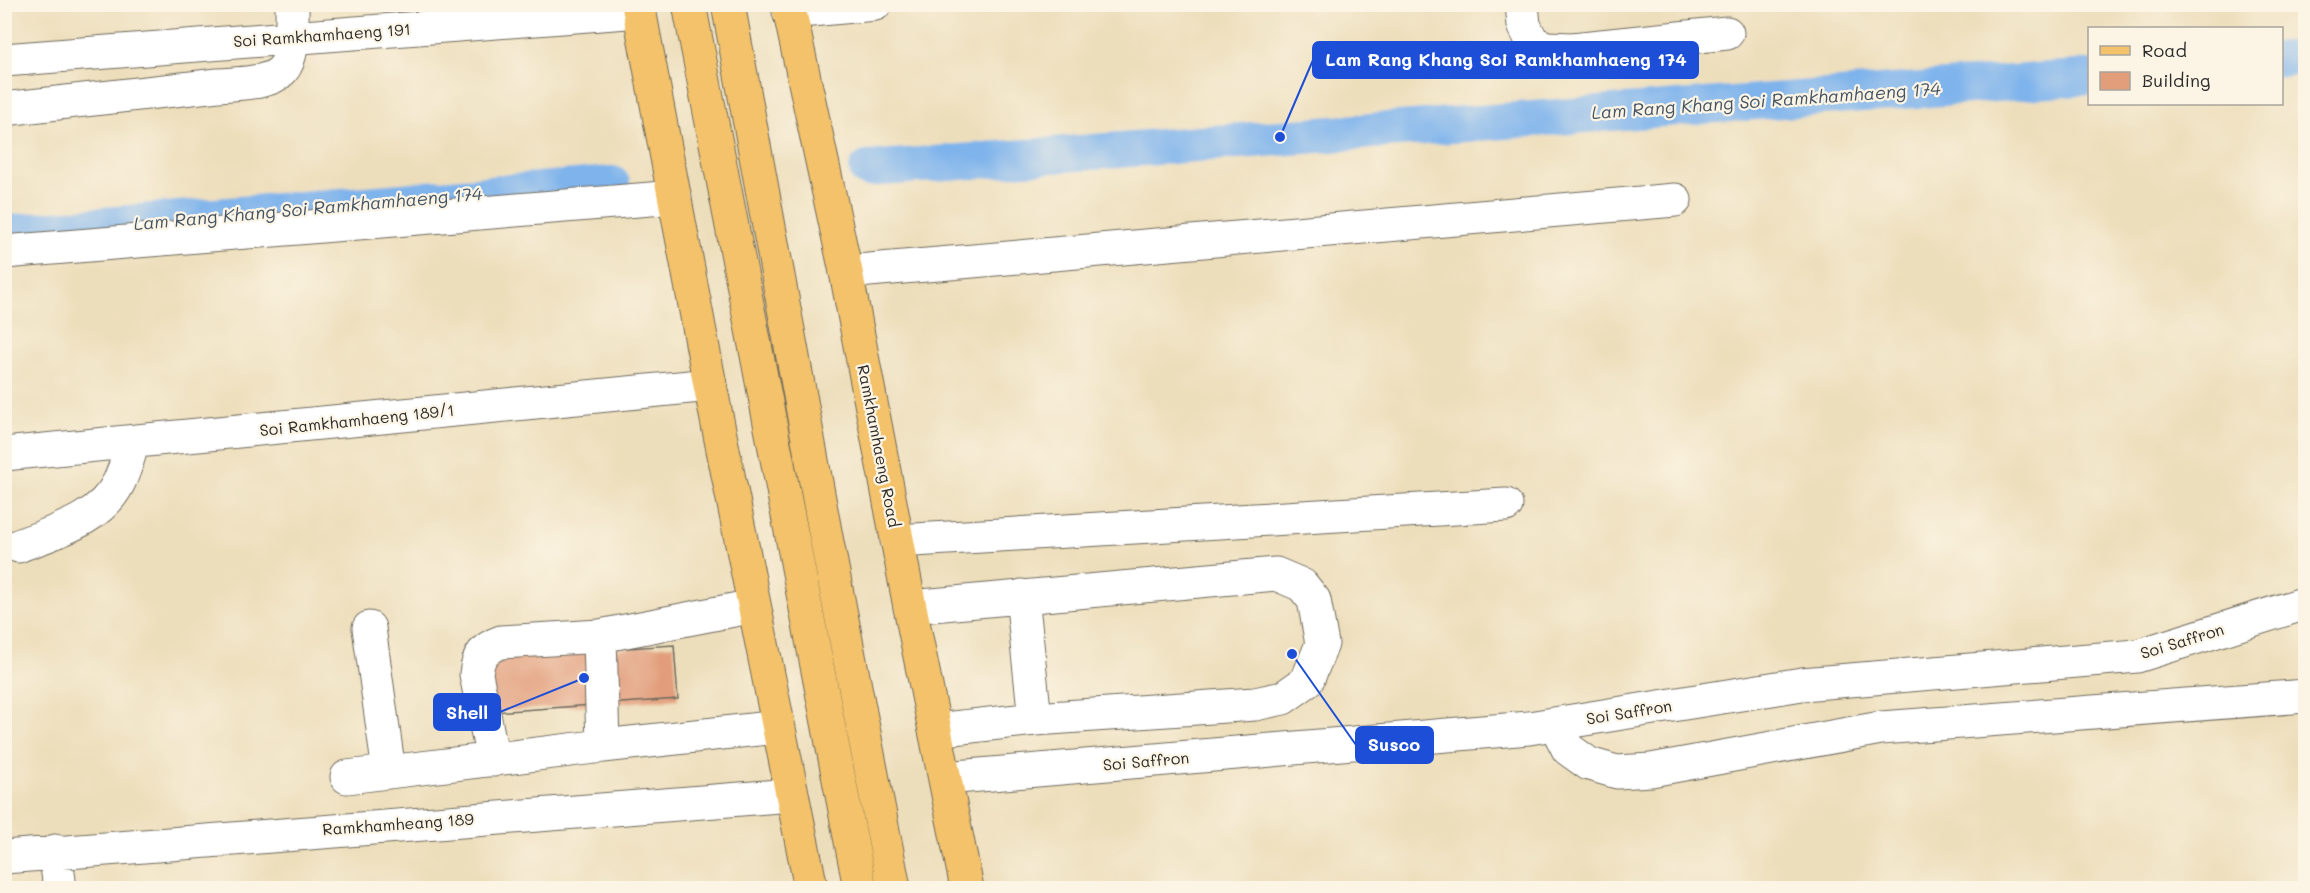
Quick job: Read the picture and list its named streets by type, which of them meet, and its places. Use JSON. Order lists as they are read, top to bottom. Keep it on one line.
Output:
{"streets":{"main road":["Ramkhamhaeng Road"],"street":["Soi Ramkhamhaeng 191","Soi Ramkhamhaeng 189/1","Soi Saffron","Ramkhamheang 189"]},"crossings":[["Ramkhamhaeng Road","Soi Saffron"]],"water":["Lam Rang Khang Soi Ramkhamhaeng 174"],"places":["Lam Rang Khang Soi Ramkhamhaeng 174","Susco","Shell"],"legend":["Road","Building"]}
